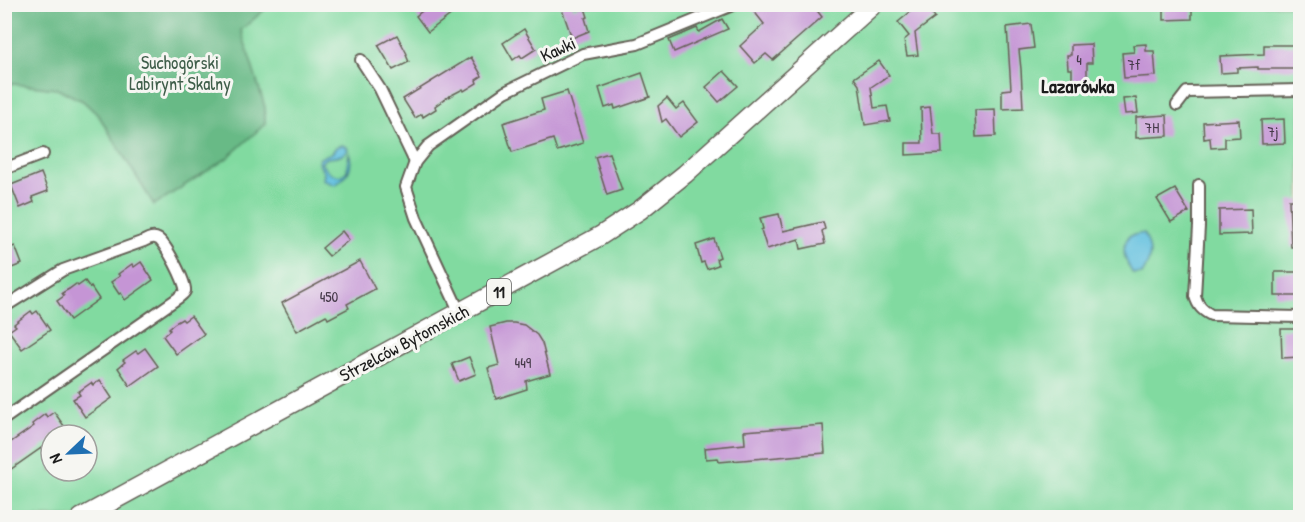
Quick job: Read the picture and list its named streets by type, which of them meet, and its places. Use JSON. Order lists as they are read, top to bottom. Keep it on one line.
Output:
{"streets":{"highway":["11","Strzelców Bytomskich"],"street":["Kawki"]},"crossings":[["Kawki","Strzelców Bytomskich"]],"districts":["Lazarówka"],"parks":["Suchogórski Labirynt Skalny"],"house_numbers":["4","7f","7H","7j","450","449"],"north":"bottom left"}
